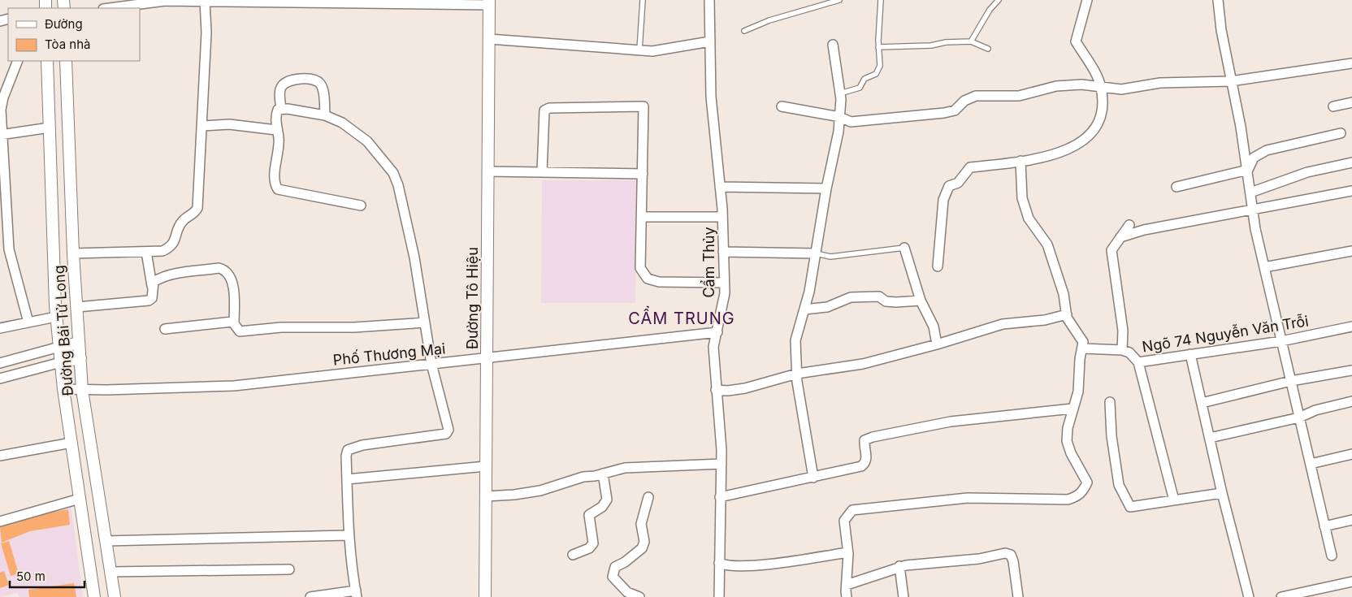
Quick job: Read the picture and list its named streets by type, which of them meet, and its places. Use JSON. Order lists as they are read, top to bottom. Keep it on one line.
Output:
{"streets":{"street":["Cẩm Thủy","Đường Tô Hiệu","Đường Bái Tử Long","Ngõ 74 Nguyễn Văn Trỗi","Phố Thương Mại"]},"crossings":[["Cẩm Thủy","Phố Thương Mại"],["Đường Tô Hiệu","Phố Thương Mại"],["Đường Bái Tử Long","Phố Thương Mại"]],"districts":["CẨM TRUNG"],"legend":["Đường","Tòa nhà"],"scale_bar":"50 m"}
